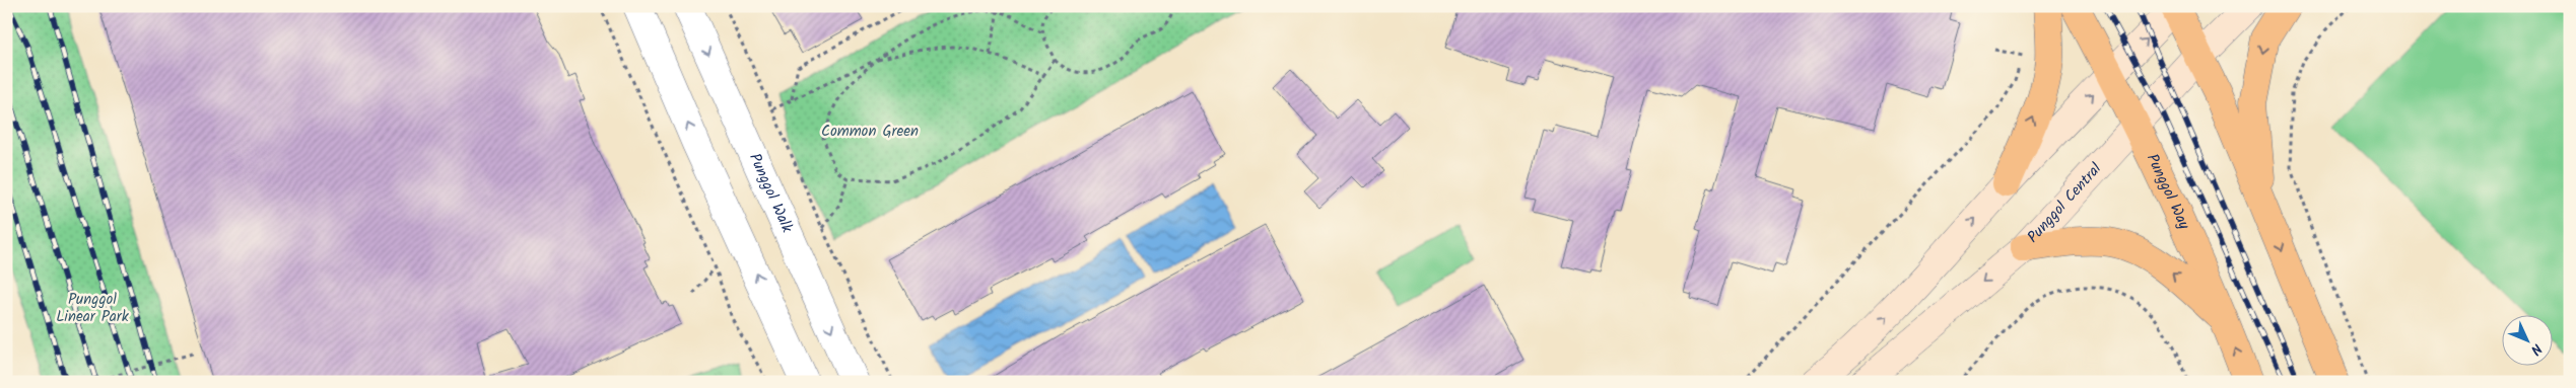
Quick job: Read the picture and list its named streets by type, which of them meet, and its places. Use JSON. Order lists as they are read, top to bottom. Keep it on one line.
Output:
{"streets":{"main road":["Punggol Way","Punggol Central"],"street":["Punggol Walk"]},"crossings":[["Punggol Way","Punggol Central"]],"parks":["Common Green","Punggol Linear Park"],"north":"bottom right"}
